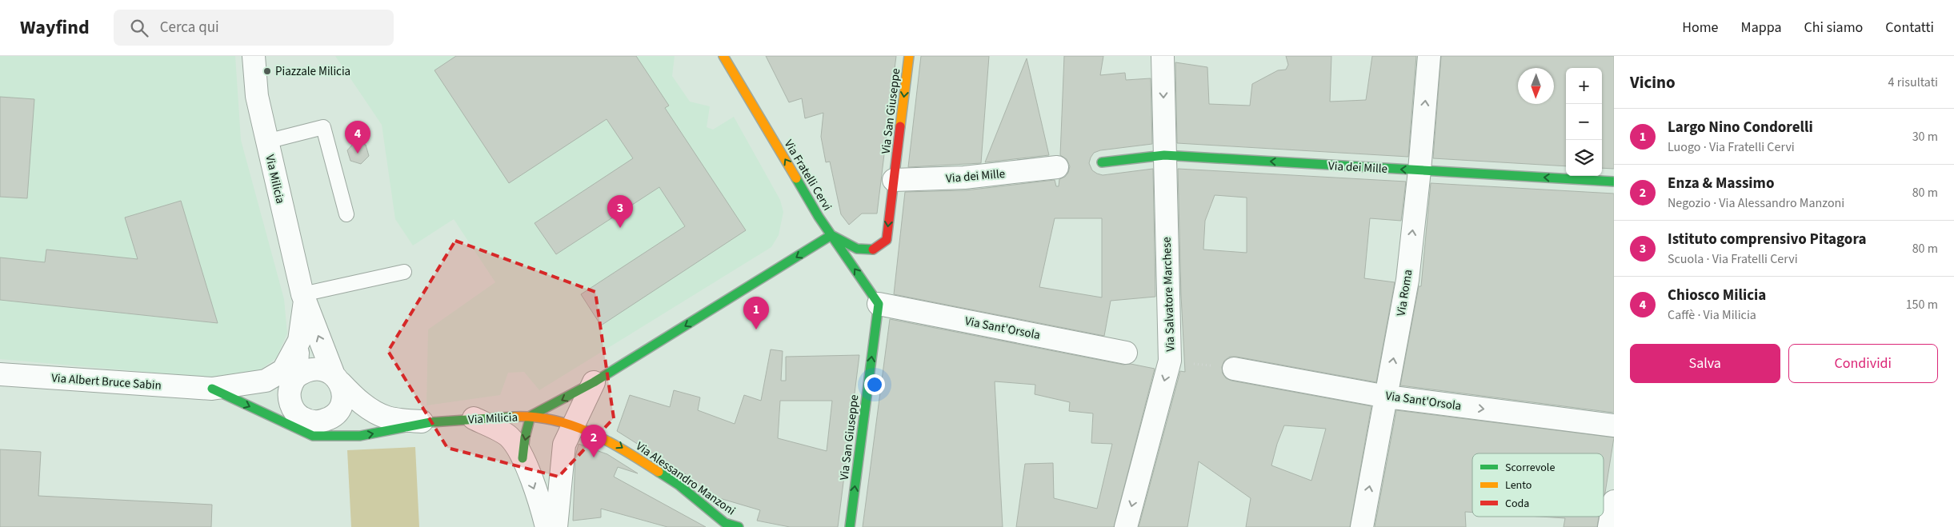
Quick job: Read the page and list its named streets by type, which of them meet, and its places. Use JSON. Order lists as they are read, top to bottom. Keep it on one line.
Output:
{"streets":{"street":["Via San Giuseppe","Via dei Mille","Via Fratelli Cervi","Via Milicia","Via Roma","Via Salvatore Marchese","Via Sant'Orsola","Via Albert Bruce Sabin","Via Alessandro Manzoni"]},"crossings":[["Via San Giuseppe","Via dei Mille"],["Via San Giuseppe","Via Fratelli Cervi"],["Via San Giuseppe","Via Sant'Orsola"],["Via dei Mille","Via Roma"],["Via dei Mille","Via Salvatore Marchese"],["Via Fratelli Cervi","Via Sant'Orsola"],["Via Milicia","Via Albert Bruce Sabin"],["Via Milicia","Via Alessandro Manzoni"],["Via Roma","Via Sant'Orsola"]],"one_way":["Via dei Mille","Via Fratelli Cervi","Via Roma","Via Salvatore Marchese","Via Sant'Orsola","Via Alessandro Manzoni"],"places":["Piazzale Milicia"],"legend":["Scorrevole","Lento","Coda"],"north":"bottom","page":{"header":"Wayfind","search":"Cerca qui","nav":["Home","Mappa","Chi siamo","Contatti"],"heading":["Vicino","4 risultati"],"map_buttons":["+","−"],"list":[{"mark":"1","name":"Largo Nino Condorelli","note":"Luogo · Via Fratelli Cervi","value":"30 m"},{"mark":"2","name":"Enza & Massimo","note":"Negozio · Via Alessandro Manzoni","value":"80 m"},{"mark":"3","name":"Istituto comprensivo Pitagora","note":"Scuola · Via Fratelli Cervi","value":"80 m"},{"mark":"4","name":"Chiosco Milicia","note":"Caffè · Via Milicia","value":"150 m"}],"pins":["4","3","1","2"],"buttons":["Salva","Condividi"]}}
